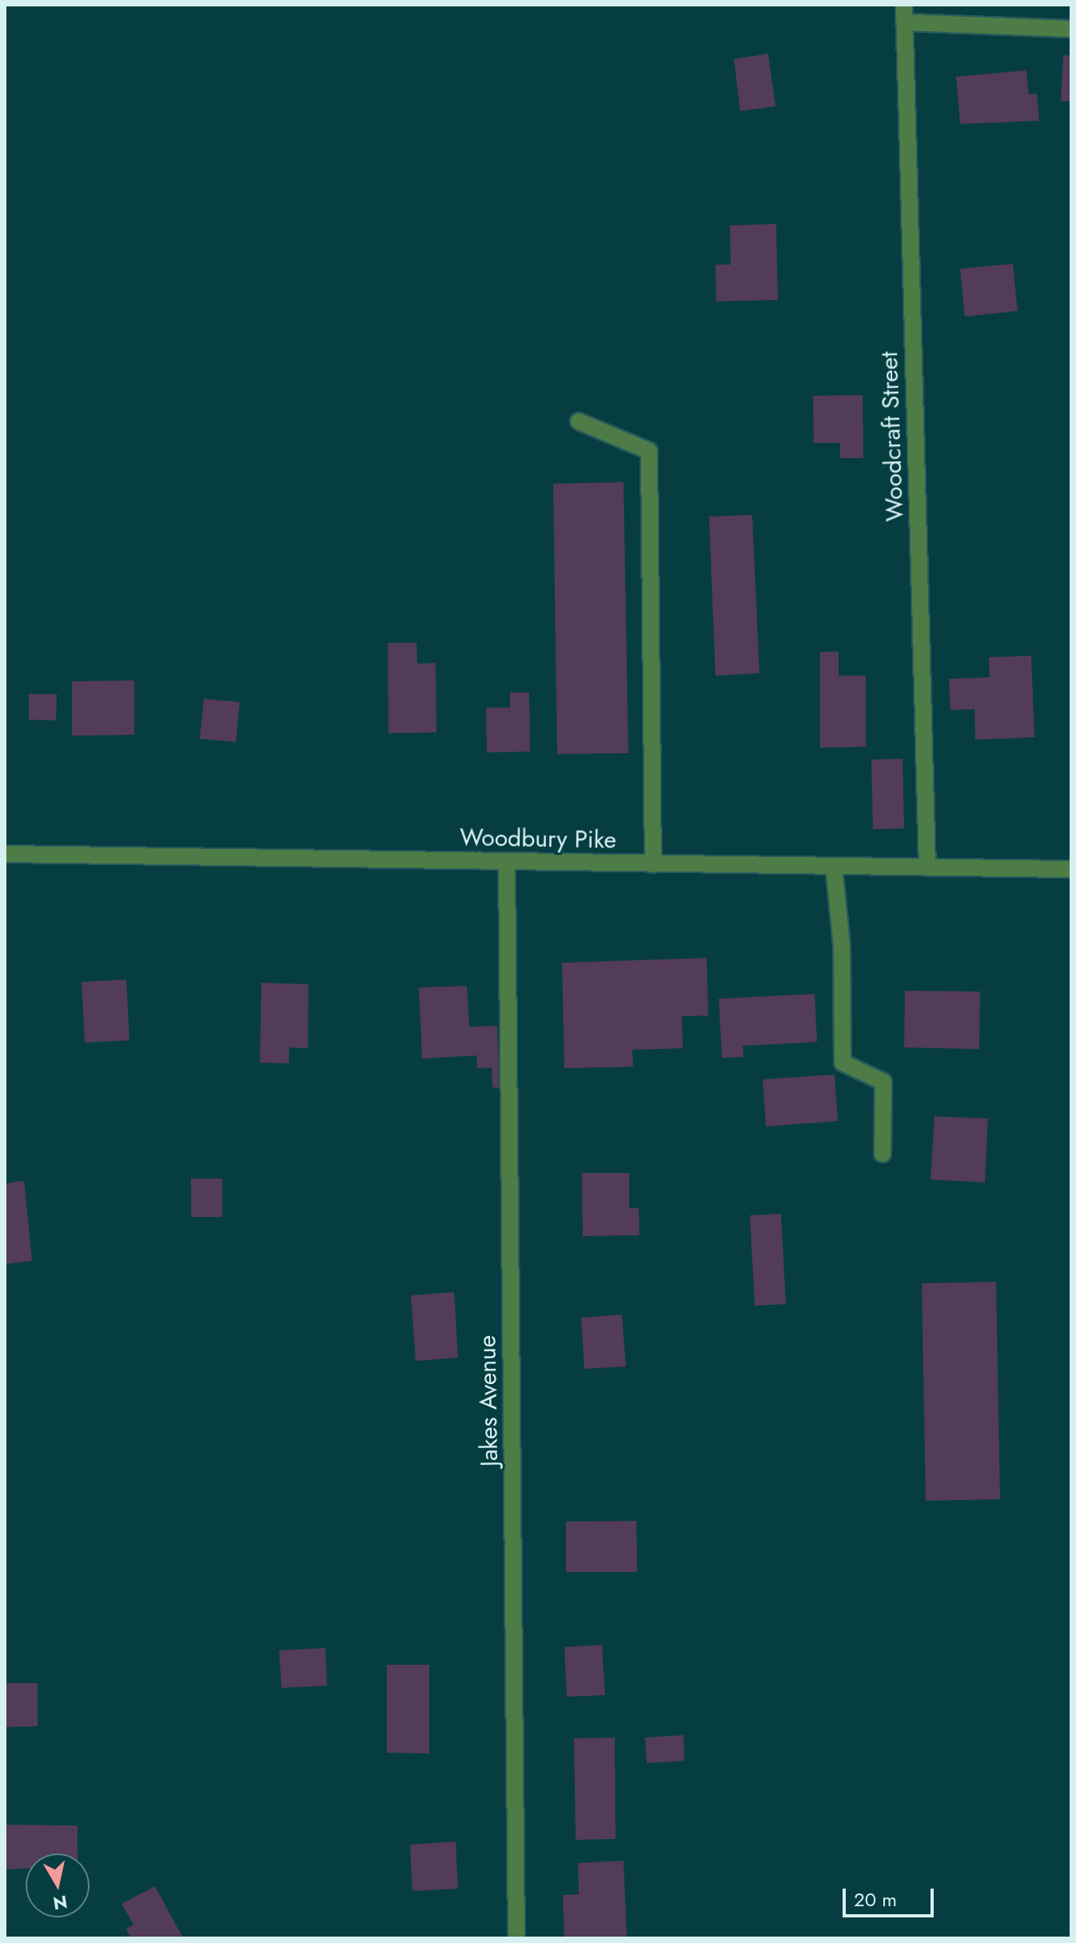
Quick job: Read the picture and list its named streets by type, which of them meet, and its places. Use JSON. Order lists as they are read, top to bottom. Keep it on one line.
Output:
{"streets":{"street":["Woodcraft Street","Woodbury Pike","Jakes Avenue"]},"crossings":[["Woodcraft Street","Woodbury Pike"],["Woodbury Pike","Jakes Avenue"]],"scale_bar":"20 m","north":"bottom"}
